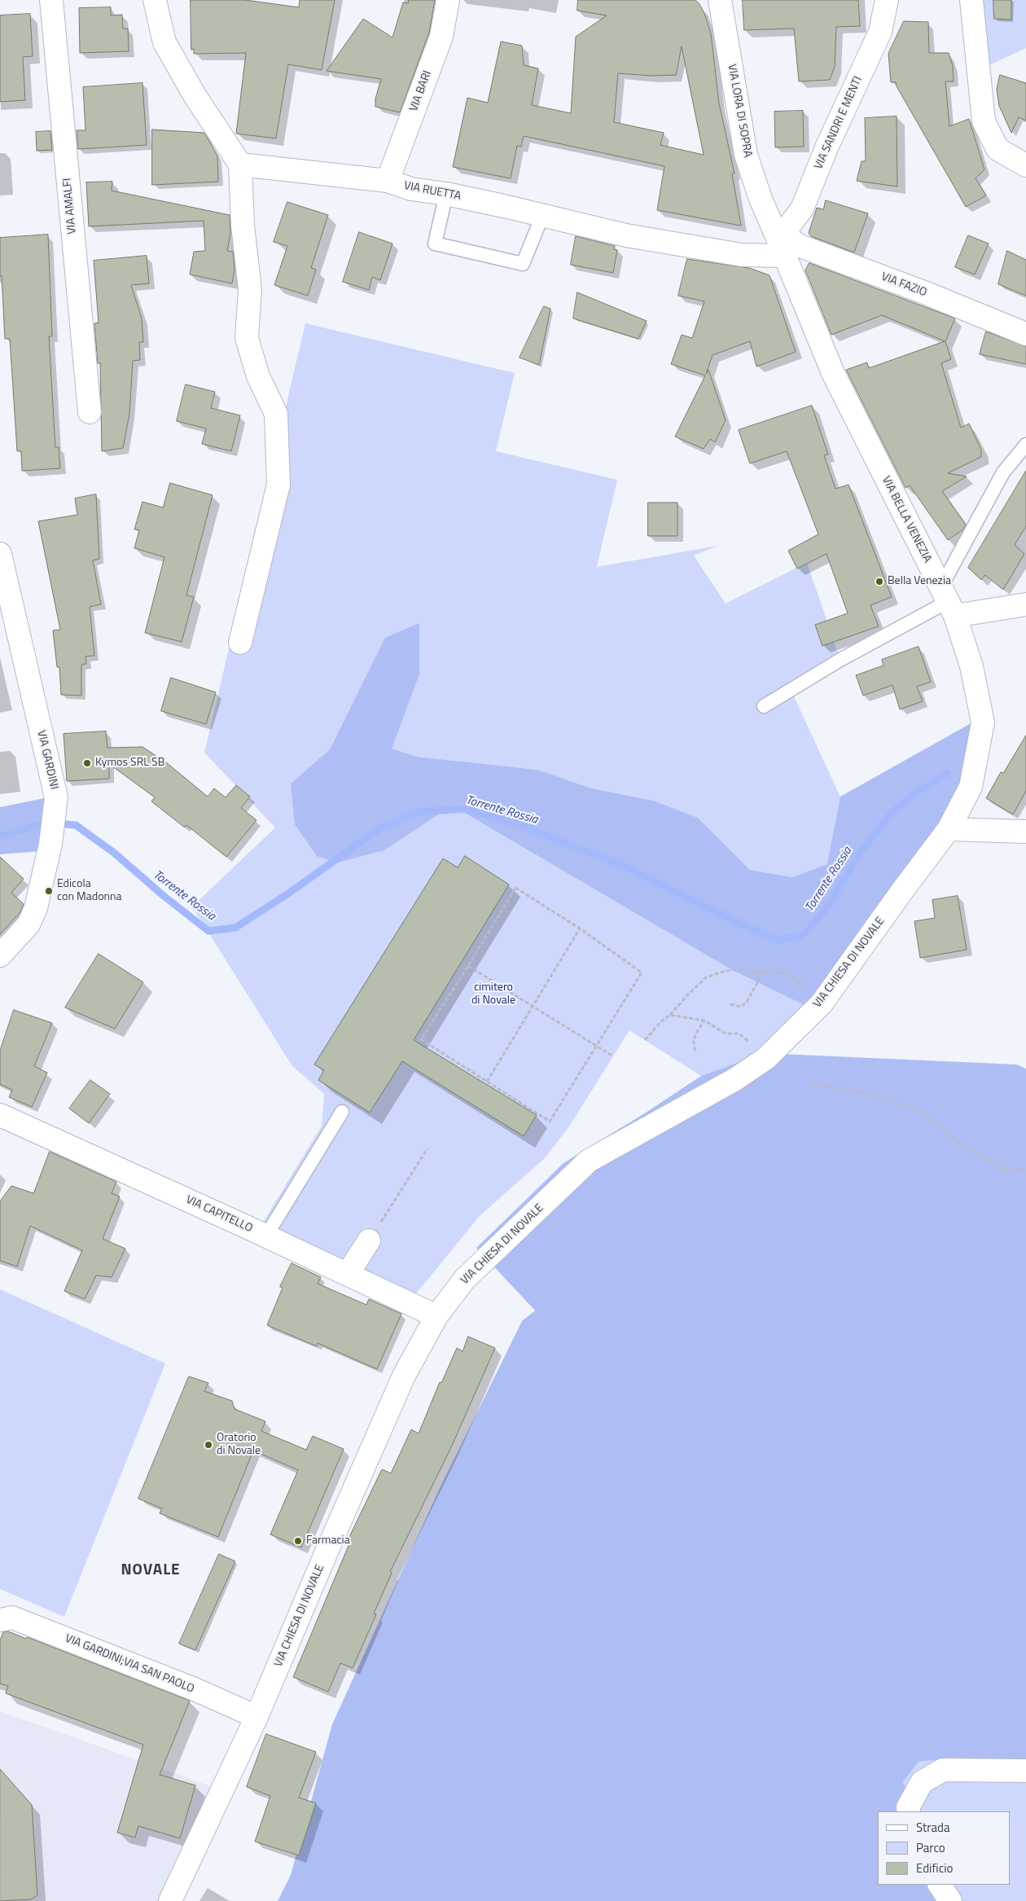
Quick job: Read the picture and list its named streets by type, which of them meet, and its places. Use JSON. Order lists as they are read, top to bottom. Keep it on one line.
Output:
{"streets":{"street":["VIA BARI","VIA LORA DI SOPRA","VIA SANDRI E MENTI","VIA RUETTA","VIA AMALFI","VIA FAZIO","VIA BELLA VENEZIA","VIA GARDINI","VIA CHIESA DI NOVALE","VIA CAPITELLO","VIA GARDINI;VIA SAN PAOLO"]},"crossings":[["VIA BARI","VIA RUETTA"],["VIA LORA DI SOPRA","VIA SANDRI E MENTI"],["VIA LORA DI SOPRA","VIA RUETTA"],["VIA LORA DI SOPRA","VIA FAZIO"],["VIA LORA DI SOPRA","VIA BELLA VENEZIA"],["VIA SANDRI E MENTI","VIA RUETTA"],["VIA SANDRI E MENTI","VIA FAZIO"],["VIA SANDRI E MENTI","VIA BELLA VENEZIA"],["VIA RUETTA","VIA FAZIO"],["VIA RUETTA","VIA BELLA VENEZIA"],["VIA FAZIO","VIA BELLA VENEZIA"],["VIA BELLA VENEZIA","VIA CHIESA DI NOVALE"],["VIA CHIESA DI NOVALE","VIA CAPITELLO"],["VIA CHIESA DI NOVALE","VIA GARDINI;VIA SAN PAOLO"]],"districts":["NOVALE"],"water":["Torrente Rossia"],"parks":["cimitero di Novale"],"places":["Bella Venezia","Kymos SRL SB","Edicola con Madonna","Oratorio di Novale","Farmacia"],"legend":["Strada","Parco","Edificio"]}
